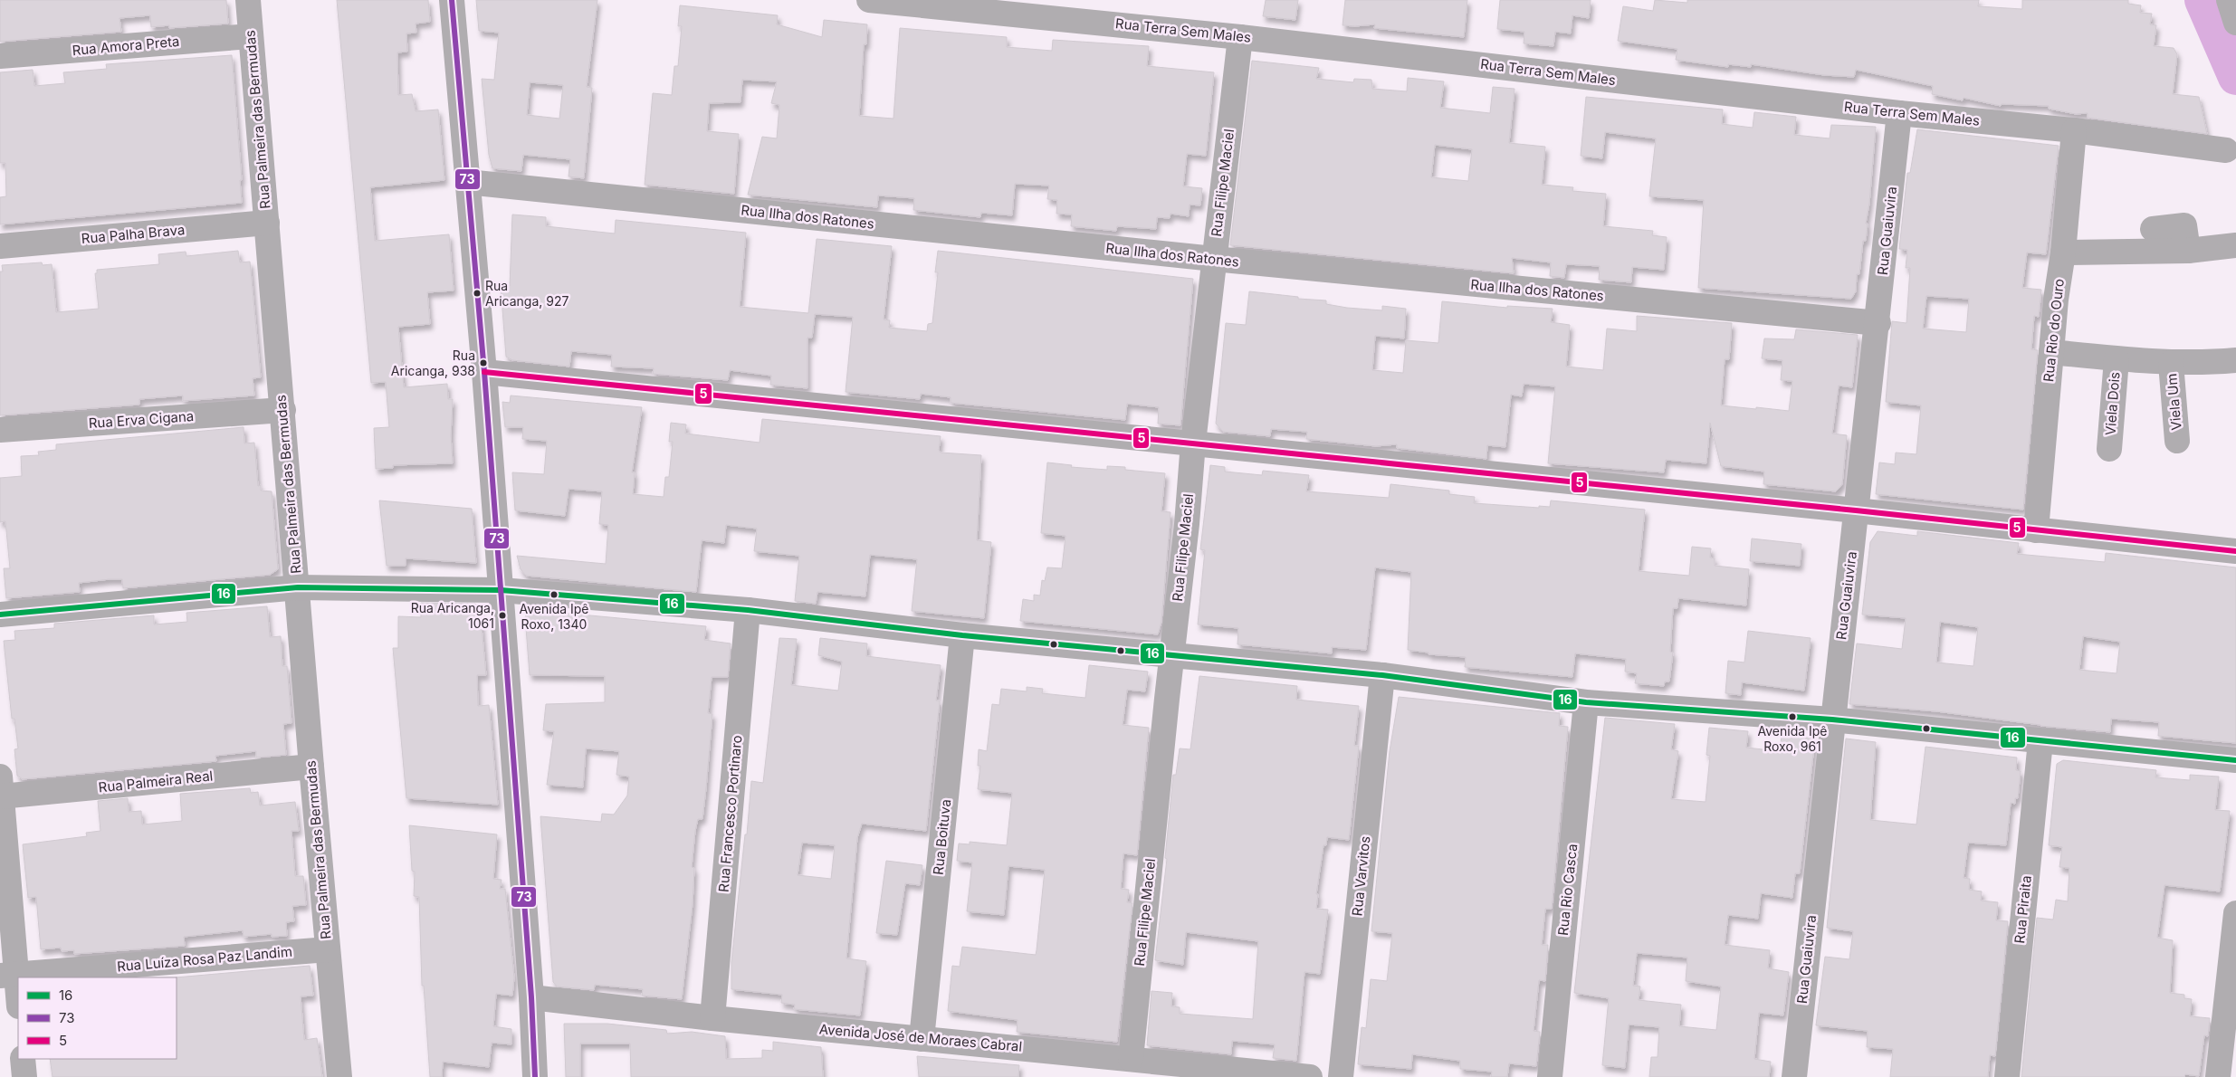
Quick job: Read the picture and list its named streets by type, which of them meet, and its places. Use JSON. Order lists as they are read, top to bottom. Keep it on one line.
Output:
{"streets":{"street":["Rua Terra Sem Males","Rua Amora Preta","Rua Palmeira das Bermudas","Rua Filipe Maciel","Rua Ilha dos Ratones","Rua Guaiuvira","Rua Palha Brava","Rua Rio do Ouro","Viela Um","Viela Dois","Rua Erva Cigana","Rua Palmeira Real","Rua Francesco Portinaro","Rua Boituva","Rua Varvitos","Rua Rio Casca","Rua Piraita","Rua Luíza Rosa Paz Landim","Avenida José de Moraes Cabral"]},"crossings":[["Rua Terra Sem Males","Rua Filipe Maciel"],["Rua Terra Sem Males","Rua Guaiuvira"],["Rua Terra Sem Males","Rua Rio do Ouro"],["Rua Amora Preta","Rua Palmeira das Bermudas"],["Rua Palmeira das Bermudas","Rua Palha Brava"],["Rua Palmeira das Bermudas","Rua Erva Cigana"],["Rua Palmeira das Bermudas","Rua Palmeira Real"],["Rua Palmeira das Bermudas","Rua Luíza Rosa Paz Landim"],["Rua Filipe Maciel","Rua Ilha dos Ratones"],["Rua Filipe Maciel","Avenida José de Moraes Cabral"],["Rua Ilha dos Ratones","Rua Guaiuvira"],["Rua Francesco Portinaro","Avenida José de Moraes Cabral"],["Rua Boituva","Avenida José de Moraes Cabral"]],"places":["Rua Aricanga, 927","Rua Aricanga, 938","Avenida Ipê Roxo, 1340","Rua Aricanga, 1061","Avenida Ipê Roxo, 961"],"lines":["transit line 73","transit line 5","transit line 16"],"legend":["16","73","5"]}
